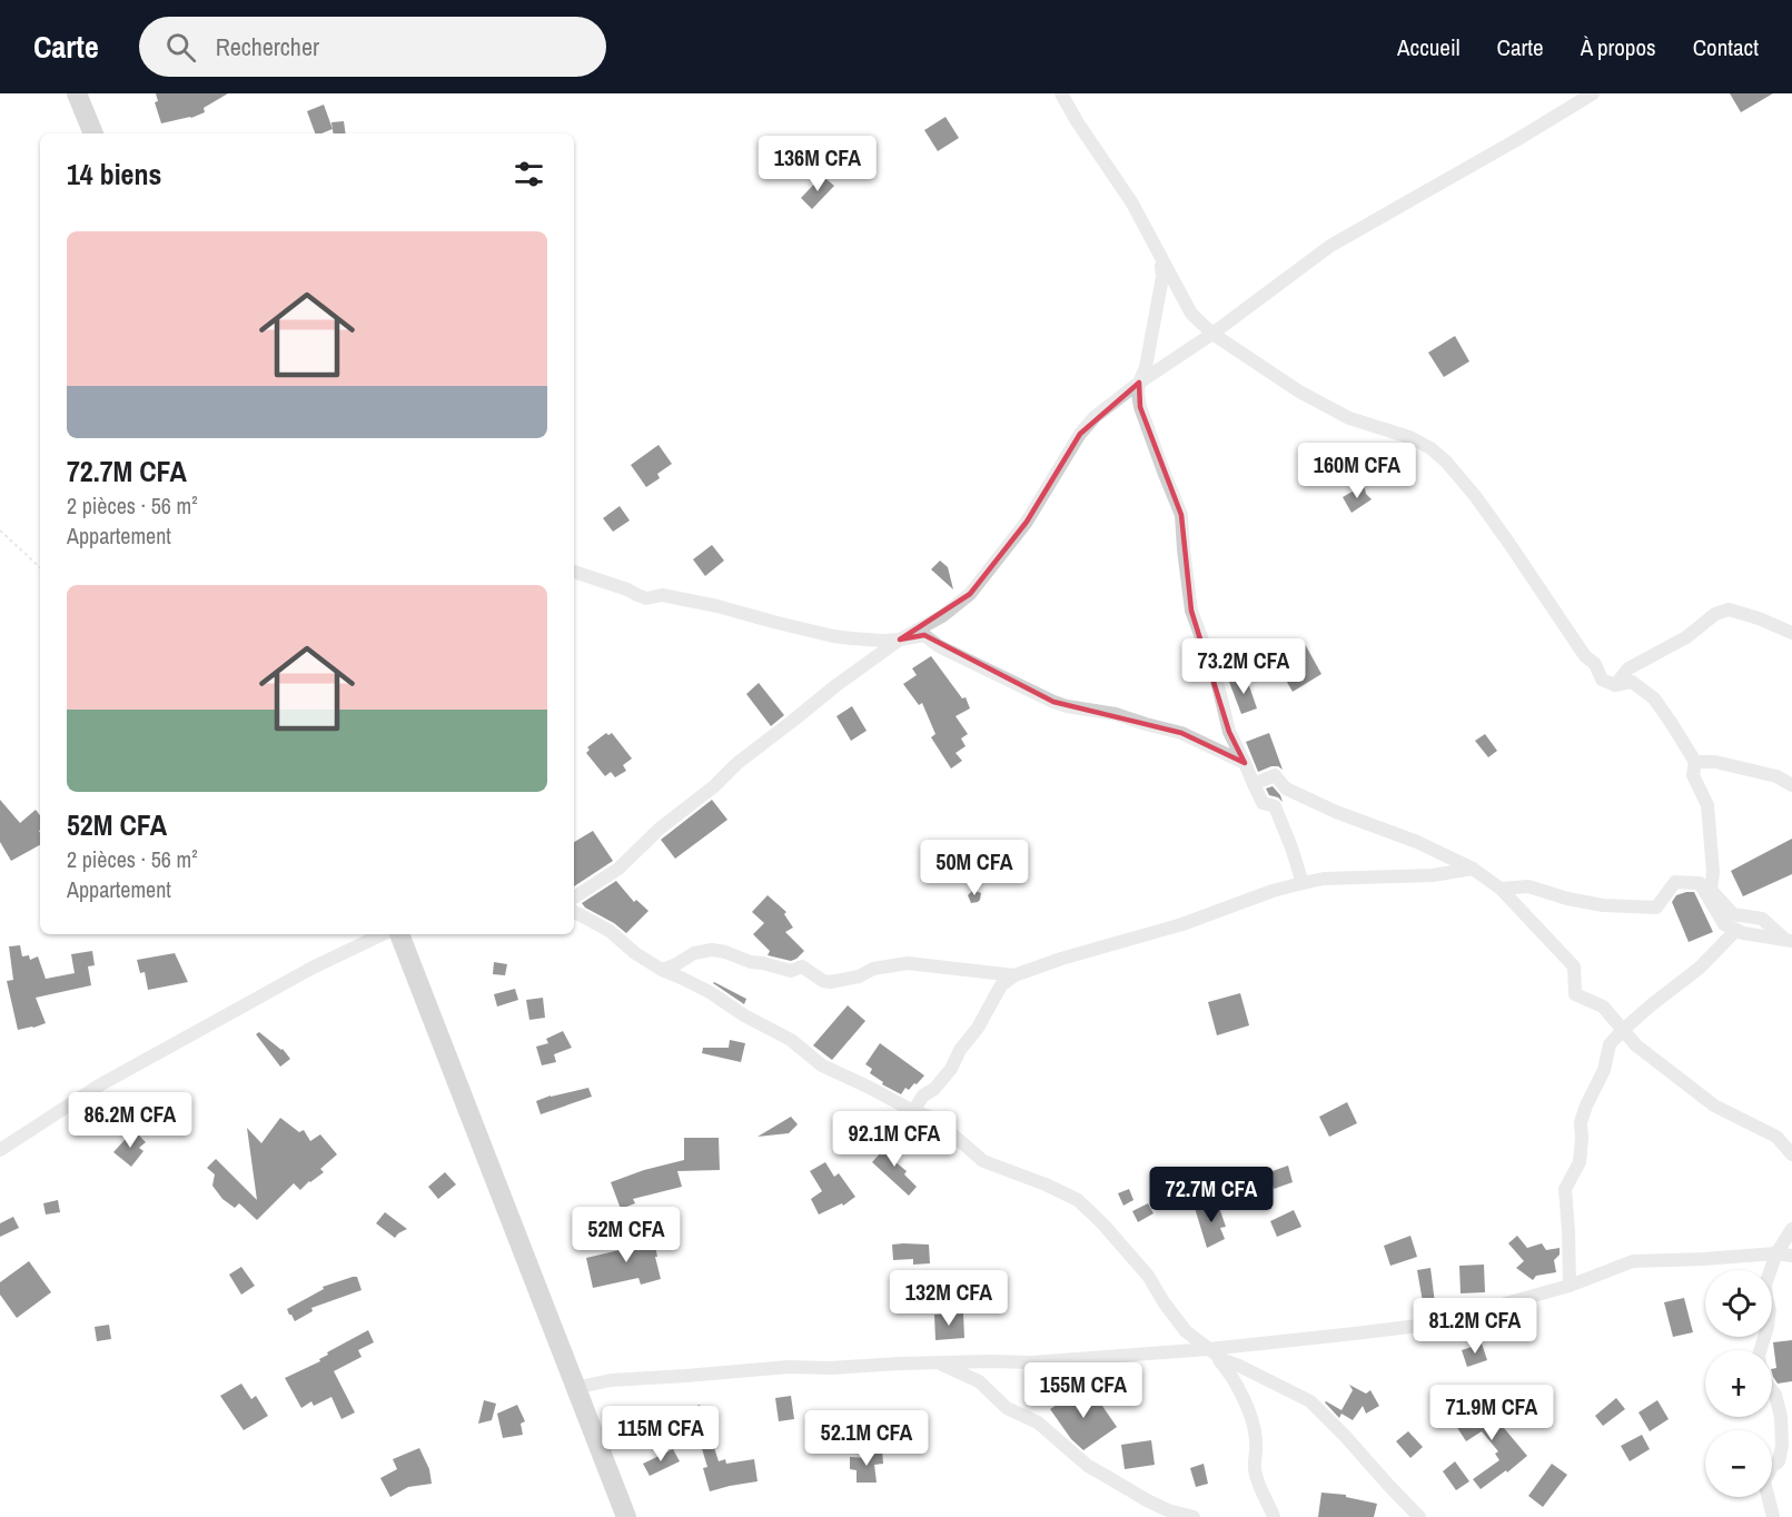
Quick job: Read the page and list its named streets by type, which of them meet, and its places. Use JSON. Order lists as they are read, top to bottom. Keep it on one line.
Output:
{"page":{"header":"Carte","search":"Rechercher","nav":["Accueil","Carte","À propos","Contact"],"heading":"14 biens","price":["136M CFA","160M CFA","73.2M CFA","50M CFA","86.2M CFA","92.1M CFA","72.7M CFA","52M CFA","132M CFA","81.2M CFA","155M CFA","71.9M CFA","115M CFA","52.1M CFA"],"list":[{"name":"72.7M CFA","note":"2 pièces · 56 m² · Appartement"},{"name":"52M CFA","note":"2 pièces · 56 m² · Appartement"}],"map_buttons":["+","−"]}}
